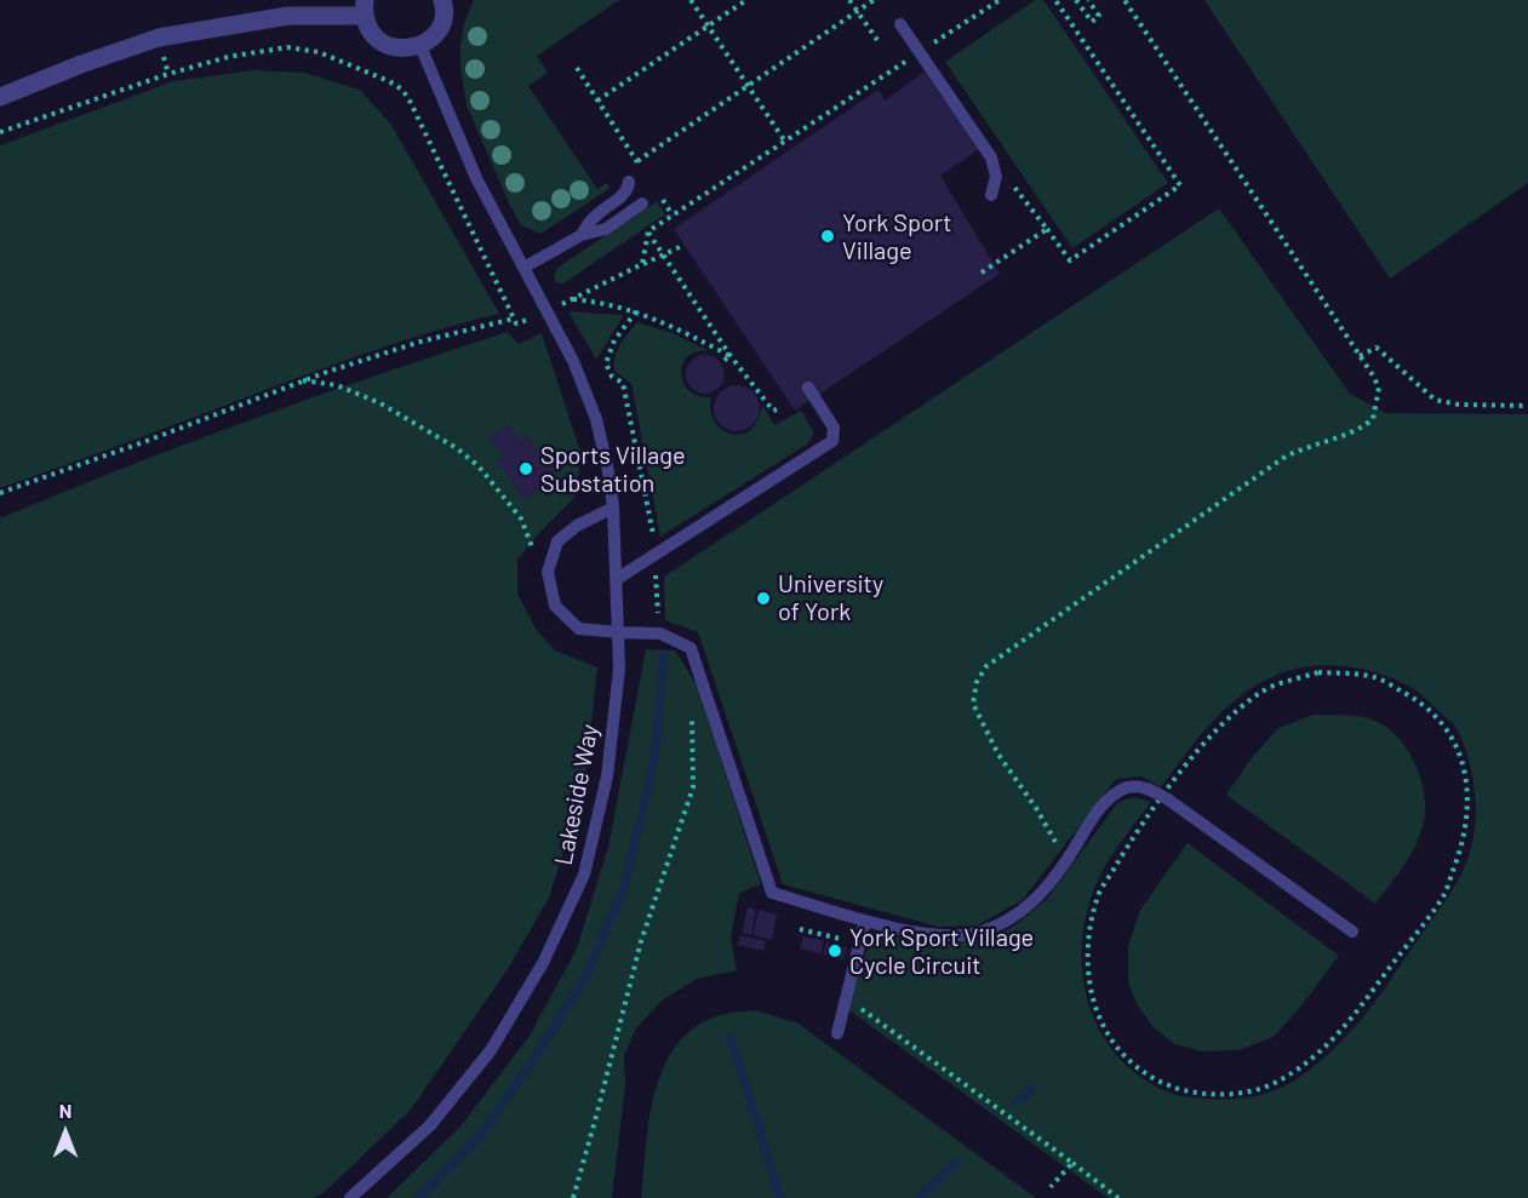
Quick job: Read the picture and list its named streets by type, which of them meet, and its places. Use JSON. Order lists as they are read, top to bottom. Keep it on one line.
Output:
{"streets":{"lane":["Lakeside Way"]},"places":["York Sport Village","Sports Village Substation","University of York","York Sport Village Cycle Circuit"],"north":"top"}
